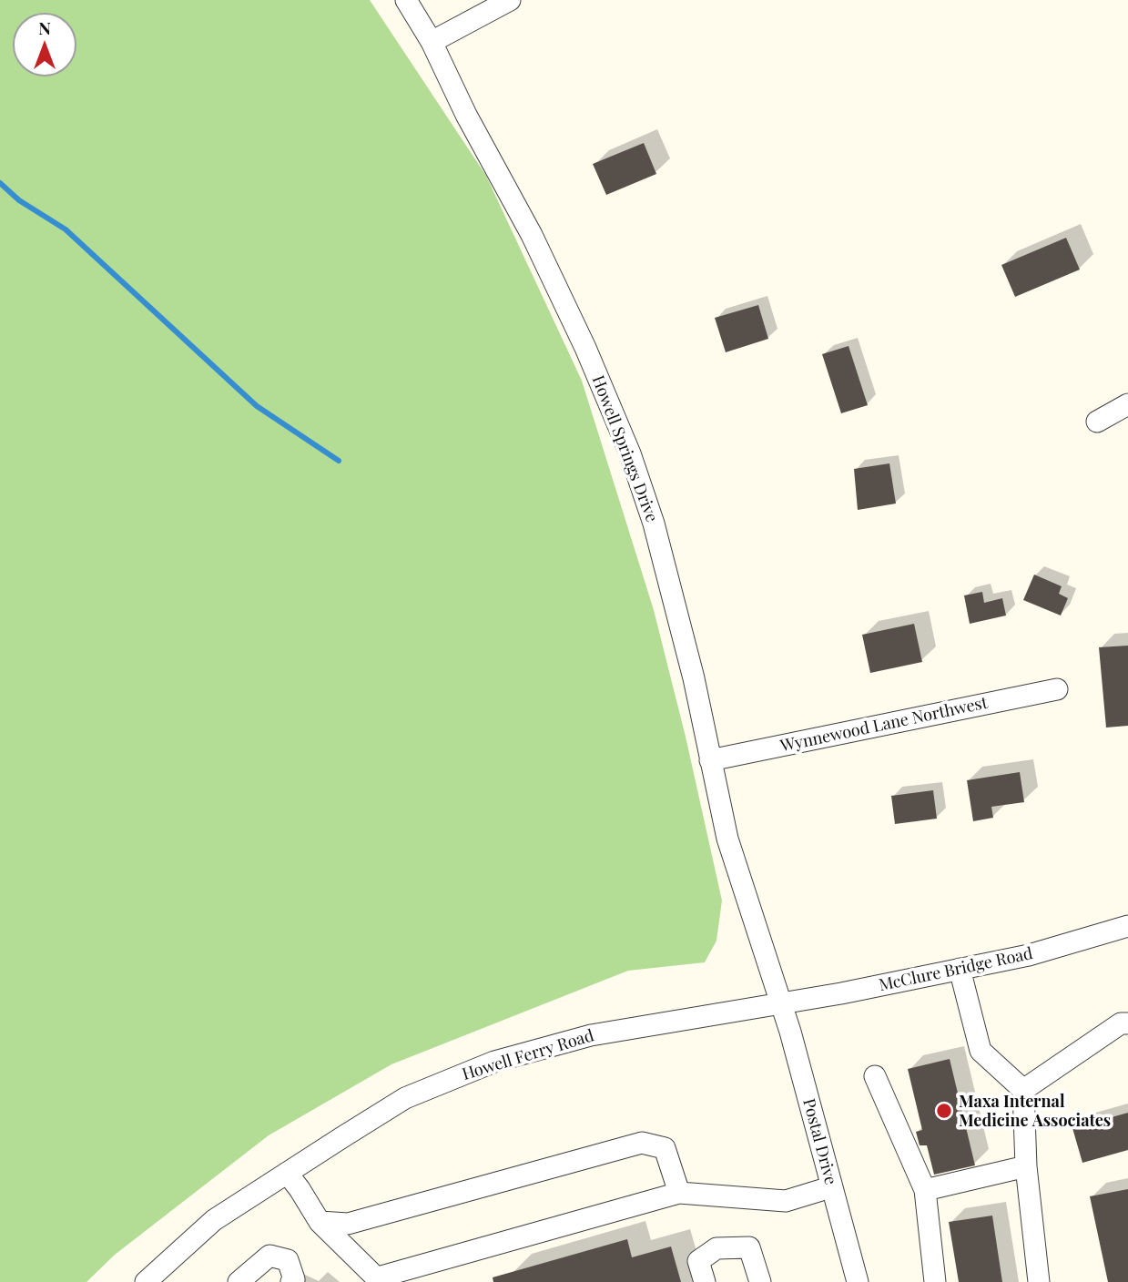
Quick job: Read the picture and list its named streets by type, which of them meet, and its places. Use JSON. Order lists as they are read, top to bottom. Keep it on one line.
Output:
{"streets":{"street":["Howell Springs Drive","Wynnewood Lane Northwest","McClure Bridge Road","Howell Ferry Road","Postal Drive"]},"crossings":[["Howell Springs Drive","Wynnewood Lane Northwest"],["Howell Springs Drive","McClure Bridge Road"],["Howell Springs Drive","Howell Ferry Road"],["Howell Springs Drive","Postal Drive"],["McClure Bridge Road","Howell Ferry Road"],["McClure Bridge Road","Postal Drive"],["Howell Ferry Road","Postal Drive"]],"places":["Maxa Internal Medicine Associates"],"north":"top"}
